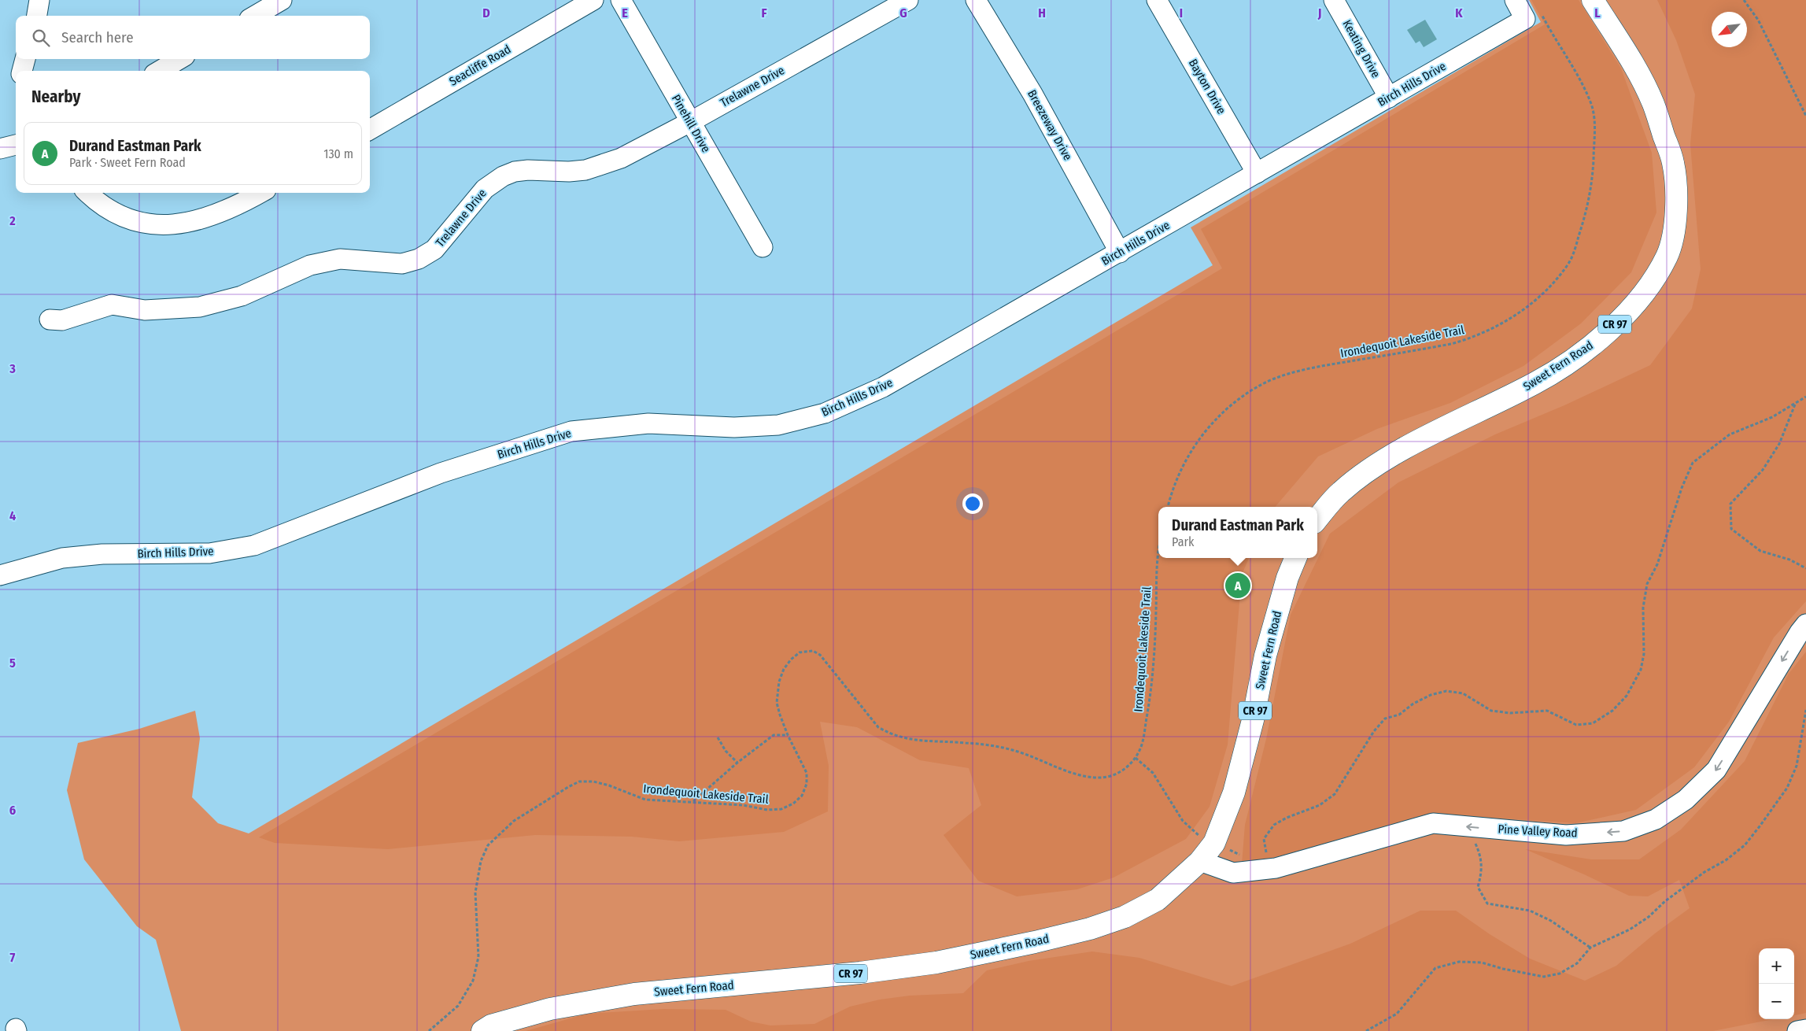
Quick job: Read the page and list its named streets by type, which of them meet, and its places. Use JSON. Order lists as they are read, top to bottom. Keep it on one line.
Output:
{"streets":{"main road":["CR 97","Sweet Fern Road"],"street":["Keating Drive","Seacliffe Road","Birch Hills Drive","Trelawne Drive","Bayton Drive","Pinehill Drive","Breezeway Drive","Pine Valley Road"],"path":["Irondequoit Lakeside Trail"]},"crossings":[["Keating Drive","Birch Hills Drive"],["Birch Hills Drive","Bayton Drive"],["Birch Hills Drive","Breezeway Drive"],["Birch Hills Drive","Irondequoit Lakeside Trail"],["Trelawne Drive","Pinehill Drive"],["Sweet Fern Road","Pine Valley Road"]],"one_way":["Pine Valley Road"],"north":"bottom left","page":{"search":"Search here","heading":"Nearby","list":[{"mark":"A","name":"Durand Eastman Park","note":"Park · Sweet Fern Road","value":"130 m"}],"popup":["Durand Eastman Park","Park"],"pins":"A","map_buttons":["+","−"]},"grid":{"columns":["D","E","F","G","H","I","J","K","L"],"rows":["2","3","4","5","6","7"]}}
